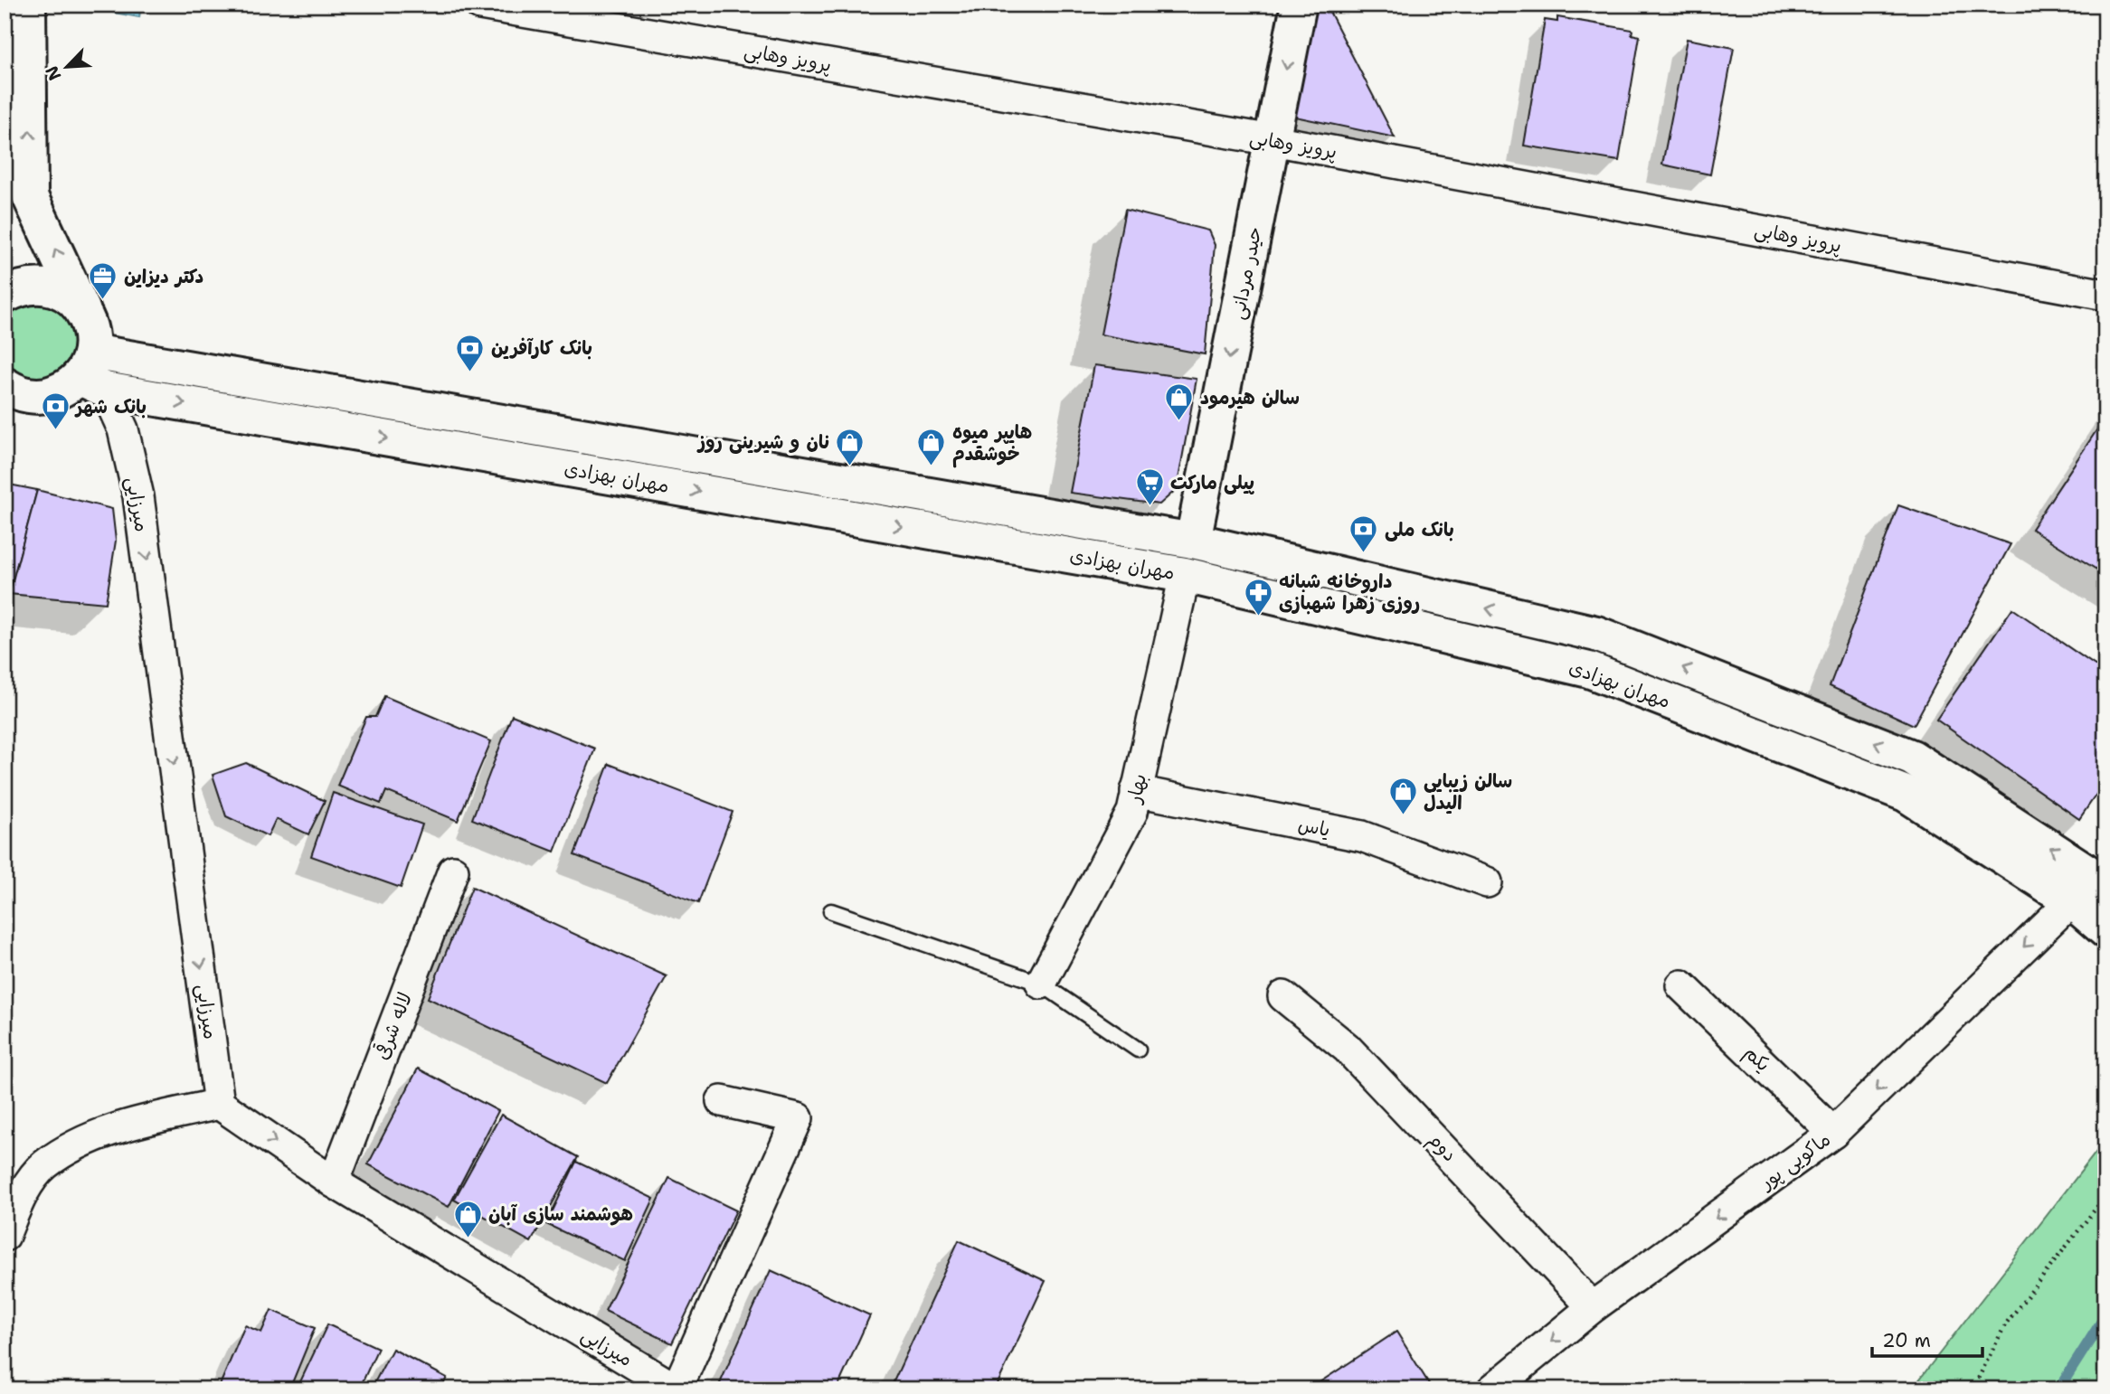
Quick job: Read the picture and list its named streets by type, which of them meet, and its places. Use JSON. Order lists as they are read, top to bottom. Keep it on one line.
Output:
{"streets":{"street":["پرویز وهابی","حیدر مردانی","مهران بهزادی","میرزایی","بهار","یاس","لاله شرقی","یکم","دوم","ماکویی‌ پور"]},"crossings":[["پرویز وهابی","حیدر مردانی"],["حیدر مردانی","مهران بهزادی"],["مهران بهزادی","میرزایی"],["مهران بهزادی","بهار"],["مهران بهزادی","ماکویی‌ پور"],["میرزایی","لاله شرقی"],["بهار","یاس"],["یکم","ماکویی‌ پور"],["دوم","ماکویی‌ پور"]],"one_way":["حیدر مردانی","میرزایی","ماکویی‌ پور"],"places":{"office":["دکتر دیزاین"],"bank":["بانک کارآفرین","بانک شهر","بانک ملی"],"shop":["سالن هیرمود","نان و شيرينى روز","هایپر میوه خوشقدم","سالن زیبایی الیدل","هوشمند سازی آبان"],"supermarket":["پیلی مارکت"],"pharmacy":["داروخانه شبانه روزی زهرا شهبازی"]},"scale_bar":"20 m","north":"bottom left"}
